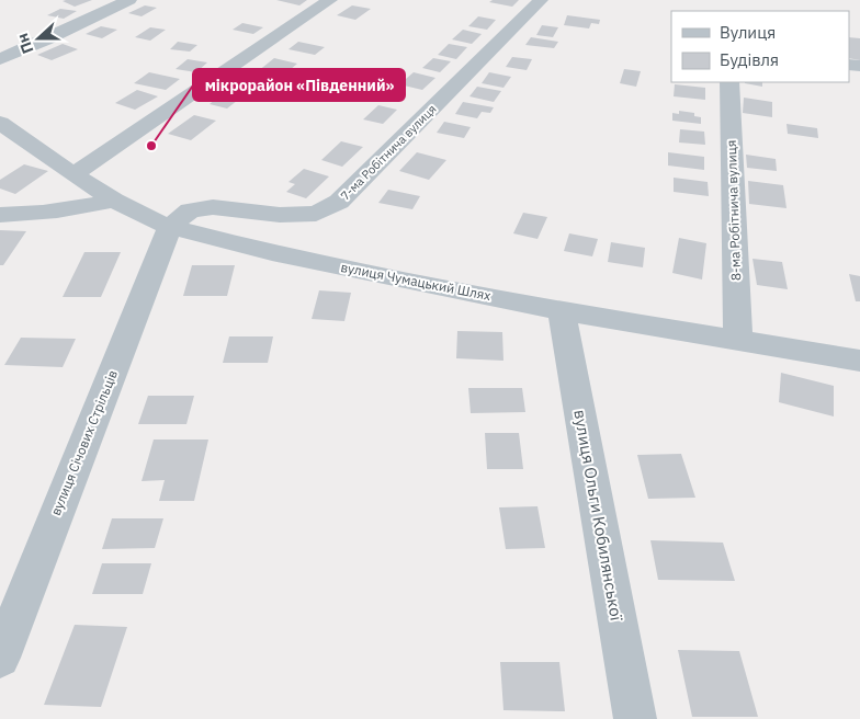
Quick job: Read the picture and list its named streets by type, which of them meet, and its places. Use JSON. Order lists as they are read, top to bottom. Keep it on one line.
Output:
{"streets":{"street":["7-ма Робітнича вулиця","8-ма Робітнича вулиця","вулиця Чумацький Шлях","вулиця Січових Стрільців","вулиця Ольги Кобилянської"]},"crossings":[["7-ма Робітнича вулиця","вулиця Чумацький Шлях"],["7-ма Робітнича вулиця","вулиця Січових Стрільців"],["8-ма Робітнича вулиця","вулиця Чумацький Шлях"],["вулиця Чумацький Шлях","вулиця Січових Стрільців"],["вулиця Чумацький Шлях","вулиця Ольги Кобилянської"]],"places":["мікрорайон «Південний»"],"legend":["Вулиця","Будівля"],"north":"left"}
